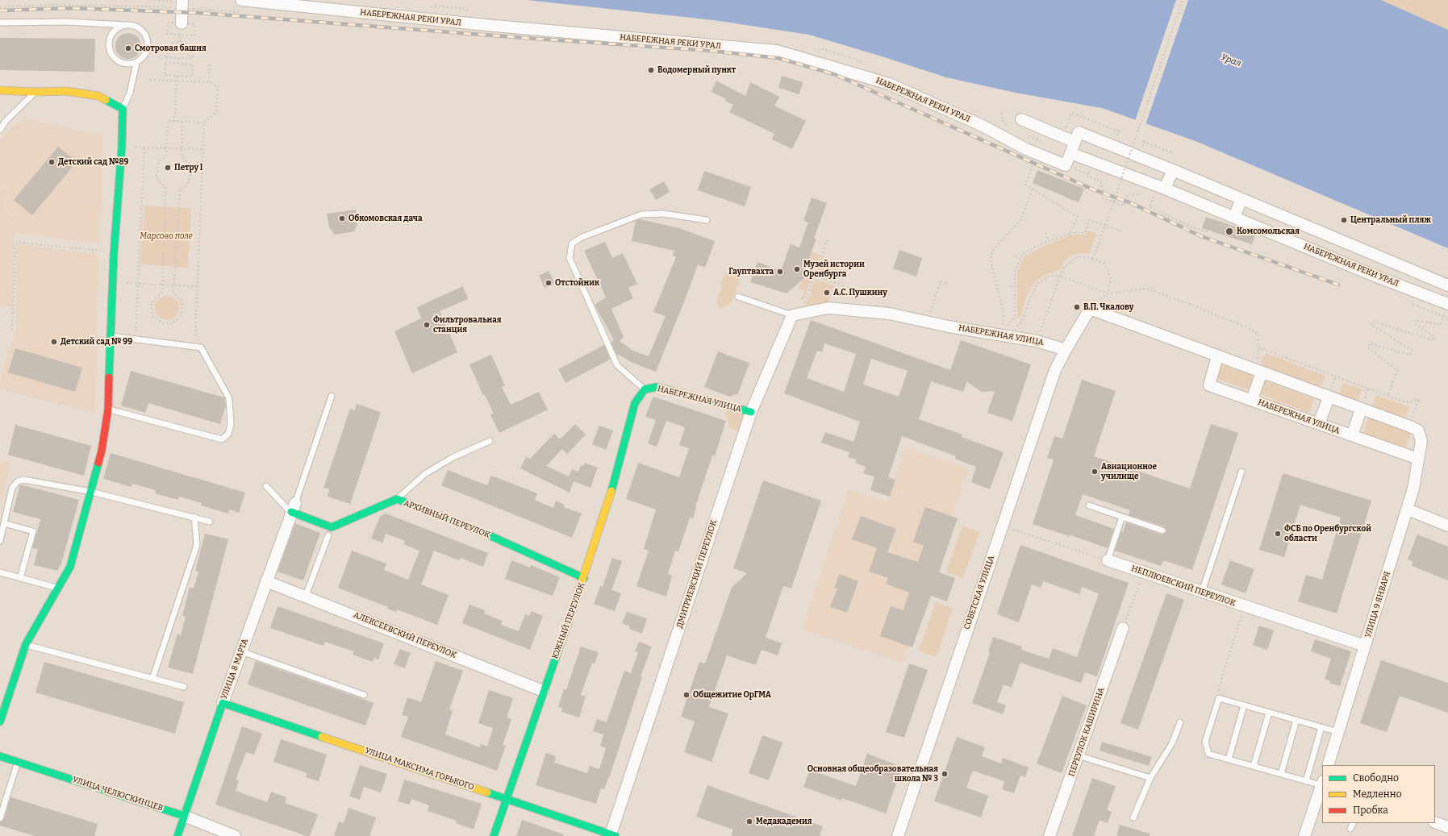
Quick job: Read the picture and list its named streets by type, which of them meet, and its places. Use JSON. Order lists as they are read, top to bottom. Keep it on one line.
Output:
{"streets":{"street":["НАБЕРЕЖНАЯ РЕКИ УРАЛ","НАБЕРЕЖНАЯ УЛИЦА","АРХИВНЫЙ ПЕРЕУЛОК","ДМИТРИЕВСКИЙ ПЕРЕУЛОК","НЕПЛЮЕВСКИЙ ПЕРЕУЛОК","СОВЕТСКАЯ УЛИЦА","УЛИЦА 9 ЯНВАРЯ","ЮЖНЫЙ ПЕРЕУЛОК","АЛЕКСЕЕВСКИЙ ПЕРЕУЛОК","УЛИЦА 8 МАРТА","ПЕРЕУЛОК КАШИРИНА","УЛИЦА МАКСИМА ГОРЬКОГО","УЛИЦА ЧЕЛЮСКИНЦЕВ"]},"crossings":[["НАБЕРЕЖНАЯ УЛИЦА","ДМИТРИЕВСКИЙ ПЕРЕУЛОК"],["НАБЕРЕЖНАЯ УЛИЦА","СОВЕТСКАЯ УЛИЦА"],["НАБЕРЕЖНАЯ УЛИЦА","УЛИЦА 9 ЯНВАРЯ"],["НАБЕРЕЖНАЯ УЛИЦА","ЮЖНЫЙ ПЕРЕУЛОК"],["АРХИВНЫЙ ПЕРЕУЛОК","ЮЖНЫЙ ПЕРЕУЛОК"],["АРХИВНЫЙ ПЕРЕУЛОК","УЛИЦА 8 МАРТА"],["ДМИТРИЕВСКИЙ ПЕРЕУЛОК","УЛИЦА МАКСИМА ГОРЬКОГО"],["НЕПЛЮЕВСКИЙ ПЕРЕУЛОК","УЛИЦА 9 ЯНВАРЯ"],["ЮЖНЫЙ ПЕРЕУЛОК","АЛЕКСЕЕВСКИЙ ПЕРЕУЛОК"],["ЮЖНЫЙ ПЕРЕУЛОК","УЛИЦА МАКСИМА ГОРЬКОГО"],["АЛЕКСЕЕВСКИЙ ПЕРЕУЛОК","УЛИЦА 8 МАРТА"],["УЛИЦА 8 МАРТА","УЛИЦА МАКСИМА ГОРЬКОГО"],["УЛИЦА 8 МАРТА","УЛИЦА ЧЕЛЮСКИНЦЕВ"]],"water":["Урал"],"parks":["Марсово поле"],"places":["Смотровая башня","Водомерный пункт","Детский сад №89","Петру I","Обкомовская дача","Центральный пляж","Комсомольская","Музей истории Оренбурга","Гауптвахта","Отстойник","А.С. Пушкину","В.П. Чкалову","Фильтровальная станция","Детский сад № 99","Авиационное училище","ФСБ по Оренбургской области","Общежитие ОрГМА","Основная общеобразовательная школа № 3","Медакадемия"],"legend":["Свободно","Медленно","Пробка"]}
